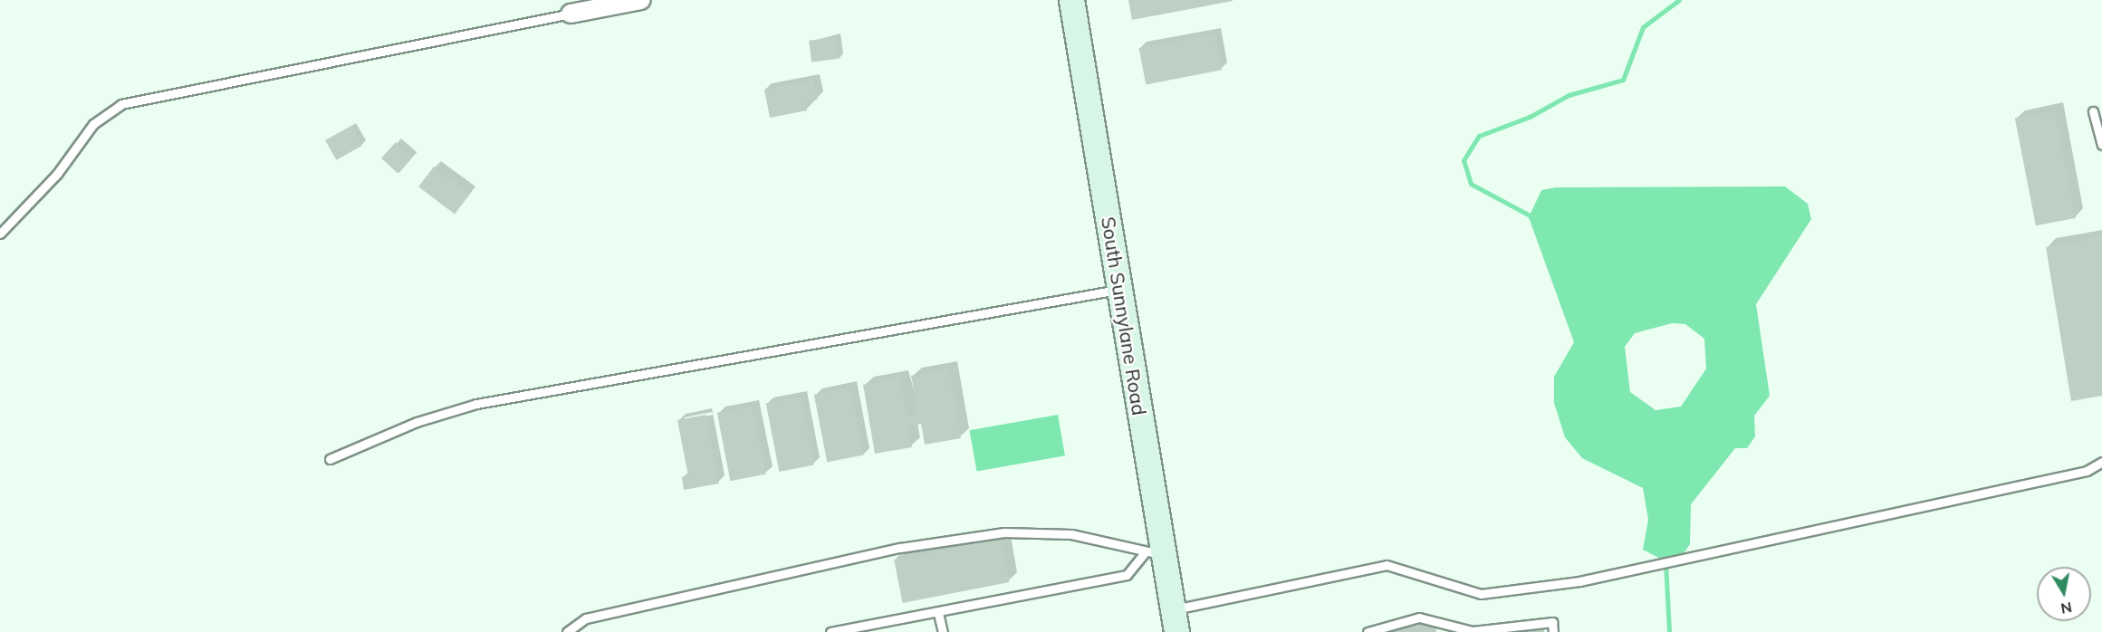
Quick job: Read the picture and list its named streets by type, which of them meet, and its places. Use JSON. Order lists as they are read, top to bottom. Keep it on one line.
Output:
{"streets":{"street":["South Sunnylane Road"]},"north":"bottom"}
